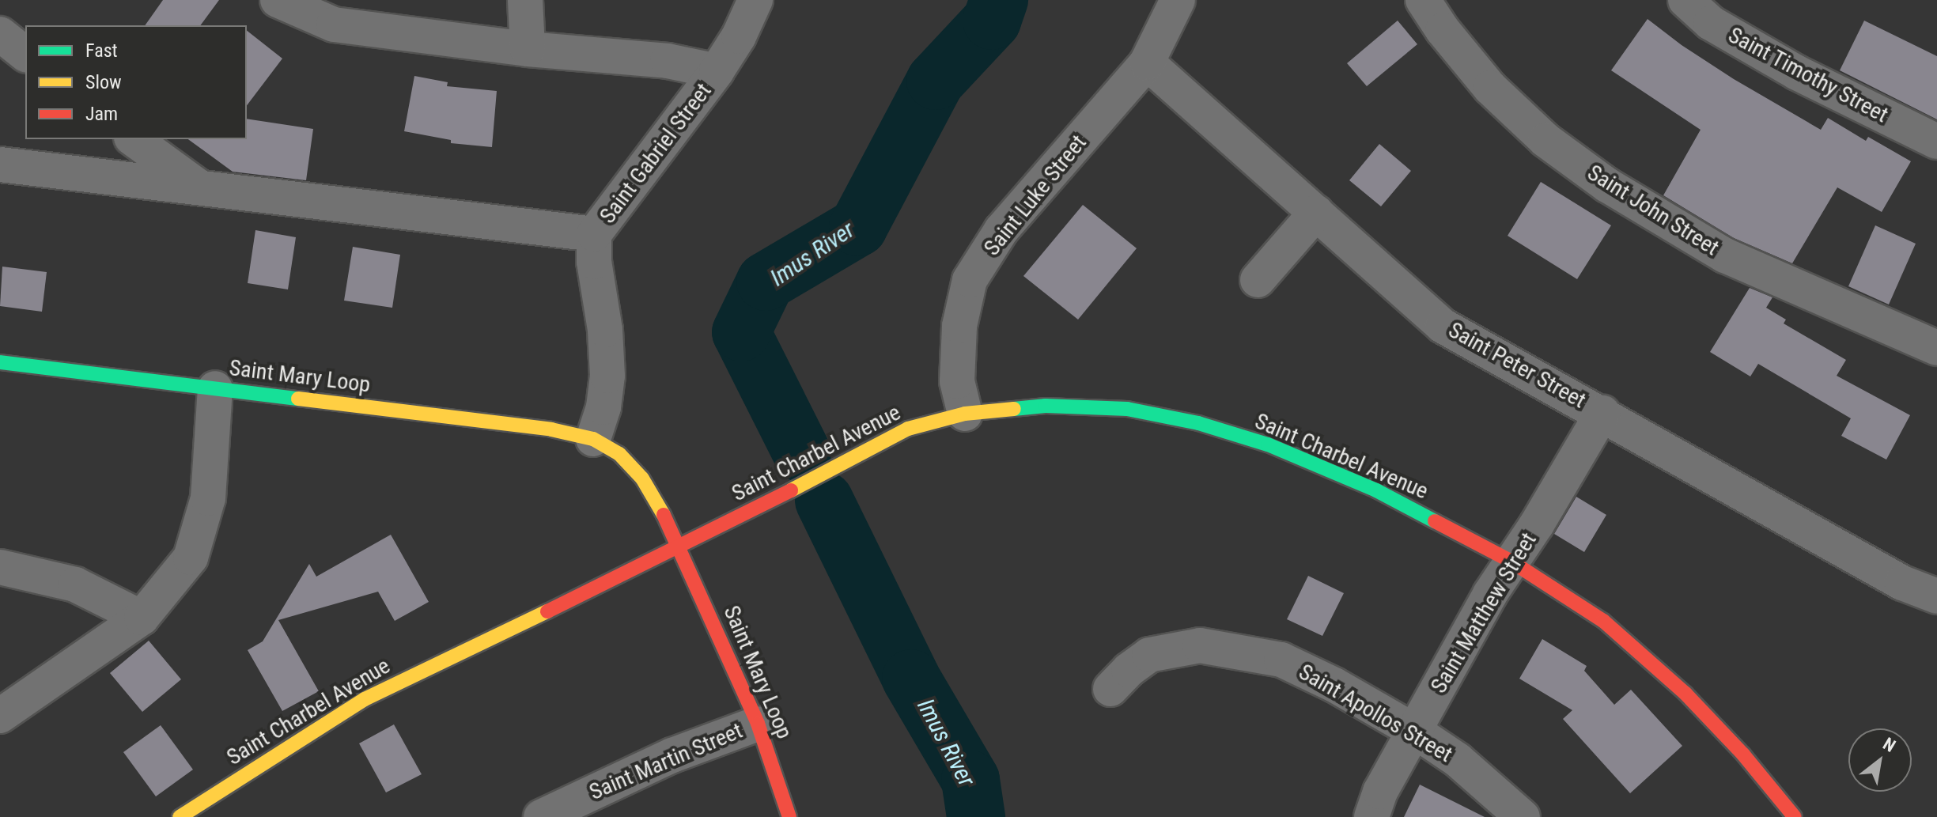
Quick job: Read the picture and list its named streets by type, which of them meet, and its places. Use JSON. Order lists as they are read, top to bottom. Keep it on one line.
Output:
{"streets":{"street":["Saint Timothy Street","Saint Gabriel Street","Saint Luke Street","Saint John Street","Saint Peter Street","Saint Mary Loop","Saint Charbel Avenue","Saint Matthew Street","Saint Apollos Street","Saint Martin Street"]},"crossings":[["Saint Gabriel Street","Saint Mary Loop"],["Saint Luke Street","Saint Peter Street"],["Saint Luke Street","Saint Charbel Avenue"],["Saint Peter Street","Saint Matthew Street"],["Saint Mary Loop","Saint Charbel Avenue"],["Saint Mary Loop","Saint Martin Street"],["Saint Charbel Avenue","Saint Matthew Street"],["Saint Matthew Street","Saint Apollos Street"]],"water":["Imus River"],"legend":["Fast","Slow","Jam"],"north":"top right"}
